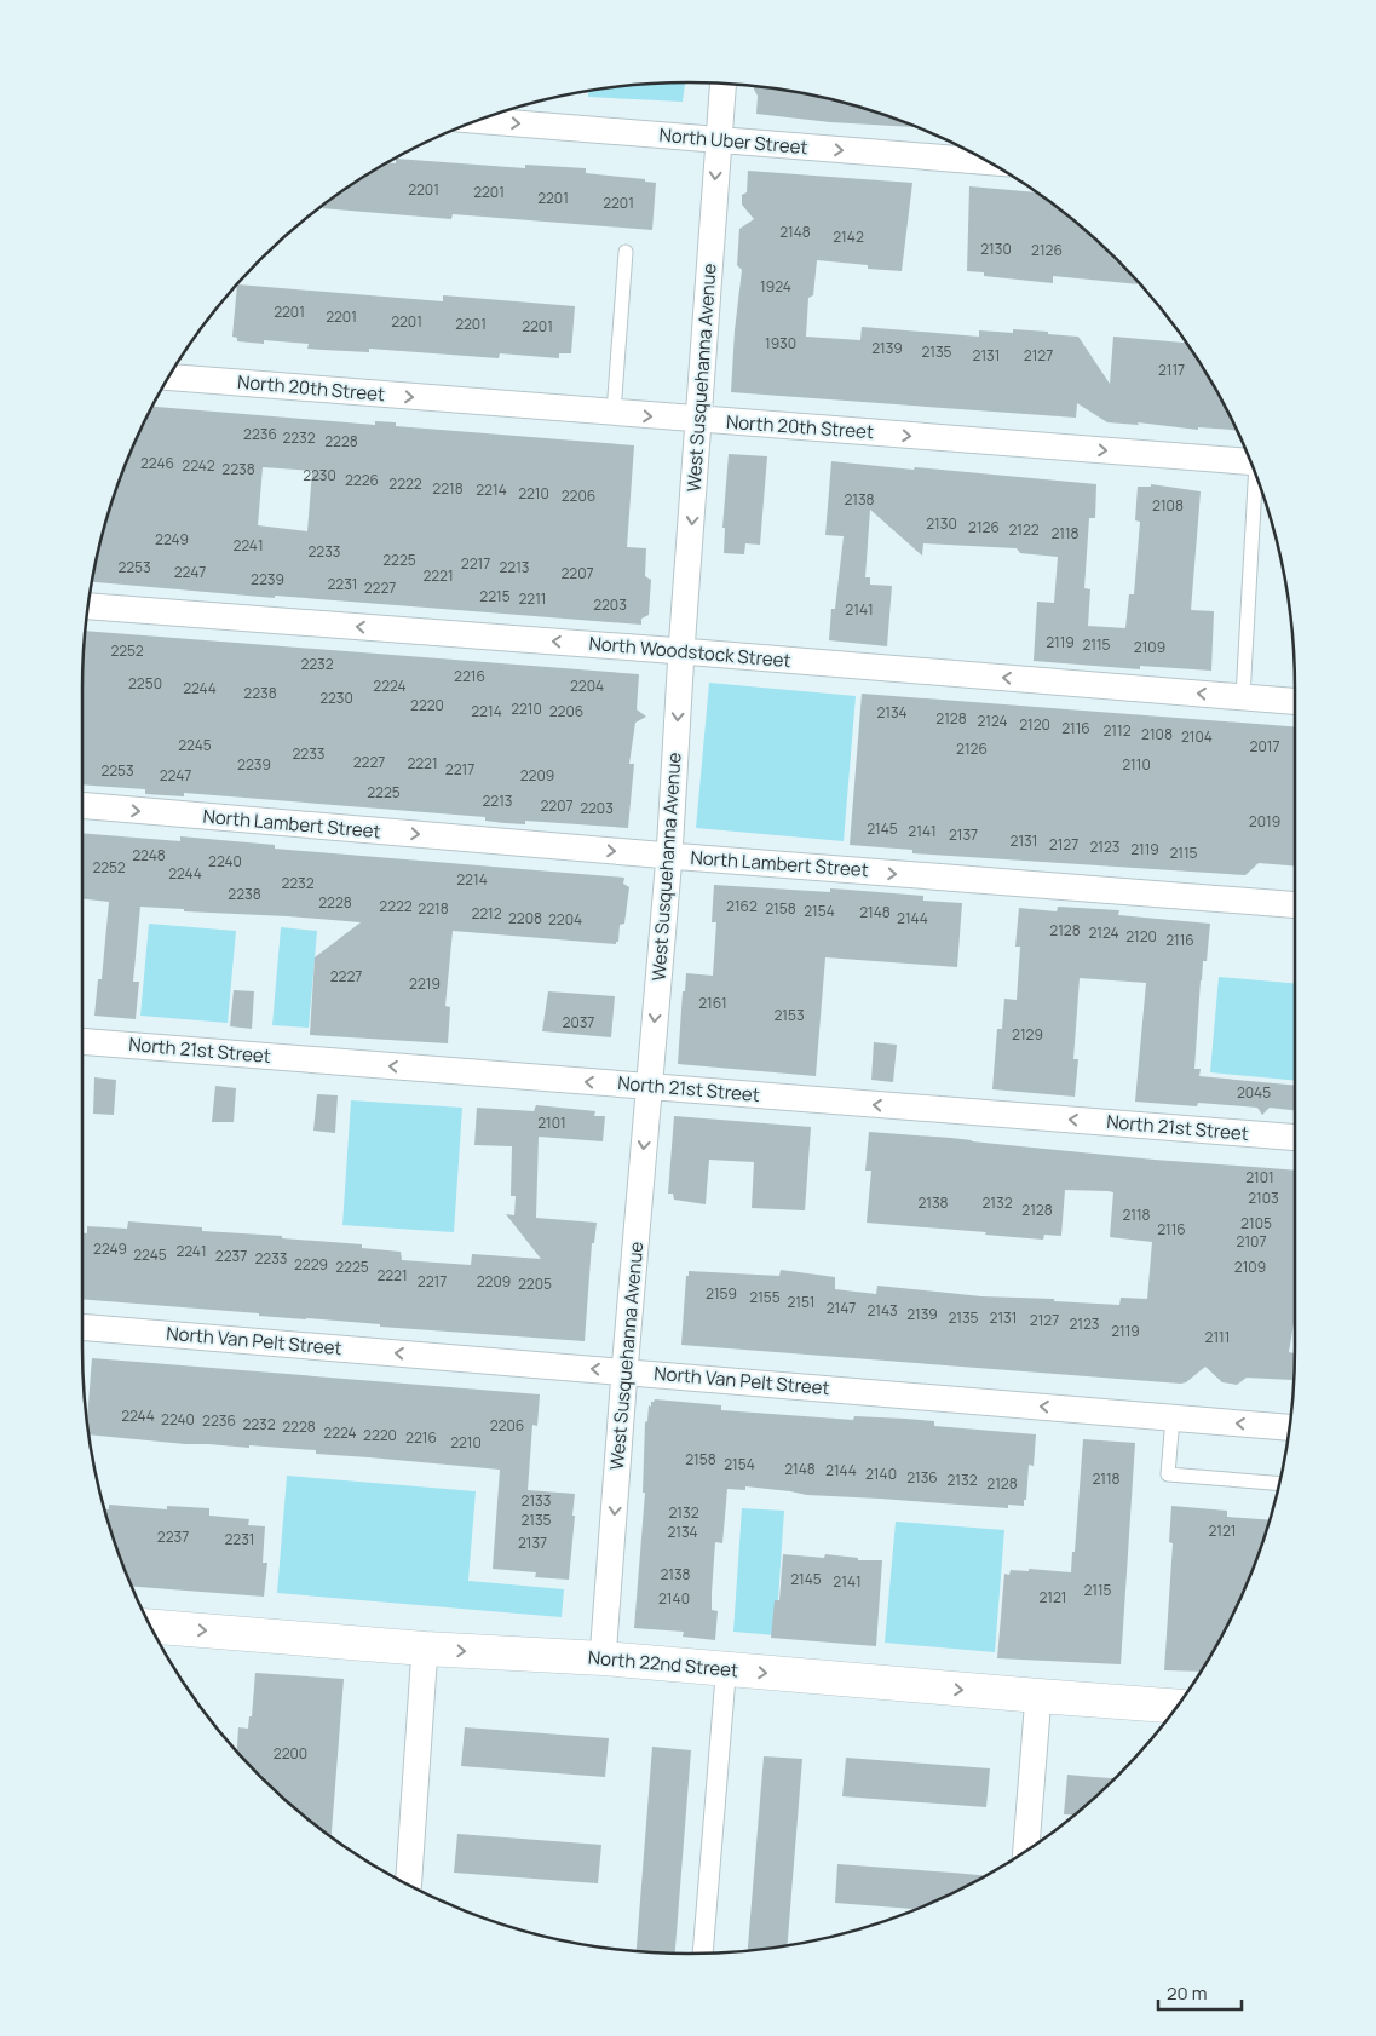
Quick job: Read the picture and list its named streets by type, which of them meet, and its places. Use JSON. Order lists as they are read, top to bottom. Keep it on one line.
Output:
{"streets":{"main road":["North 22nd Street"],"street":["North Uber Street","West Susquehanna Avenue","North 20th Street","North Woodstock Street","North Lambert Street","North 21st Street","North Van Pelt Street"]},"crossings":[["North Uber Street","West Susquehanna Avenue"],["West Susquehanna Avenue","North 20th Street"],["West Susquehanna Avenue","North Woodstock Street"],["West Susquehanna Avenue","North Lambert Street"],["West Susquehanna Avenue","North 21st Street"],["West Susquehanna Avenue","North Van Pelt Street"],["West Susquehanna Avenue","North 22nd Street"]],"one_way":["North Uber Street","West Susquehanna Avenue","North 20th Street","North Woodstock Street","North Lambert Street","North 21st Street","North Van Pelt Street","North 22nd Street"],"house_numbers":["2201","2201","2201","2201","2148","2142","2130","2126","1924","2201","2201","2201","2201","2201","1930","2139","2135","2131","2127","2117","2236","2232","2228","2246","2242","2238","2230","2226","2222","2218","2214","2210","2206","2138","2108","2130","2126","2122","2118","2249","2241","2233","2225","2217","2253","2213","2247","2207","2221","2239","2231","2227","2215","2211","2203","2141","2119","2115","2109","2252","2232","2216","2250","2224","2204","2244","2238","2230","2220","2210","2214","2206","2134","2128","2124","2120","2116","2112","2108","2104","2245","2017","2126","2233","2227","2221","2239","2110","2217","2253","2247","2209","2225","2213","2207","2203","2019","2145","2141","2137","2131","2127","2123","2119","2115","2248","2240","2252","2244","2214","2232","2238","2228","2222","2162","2218","2158","2154","2148","2212","2208","2144","2204","2128","2124","2120","2116","2227","2219","2161","2153","2037","2129","2045","2101","2101","2103","2138","2132","2128","2118","2105","2116","2107","2249","2241","2245","2237","2233","2229","2225","2109","2221","2217","2209","2205","2159","2155","2151","2147","2143","2139","2135","2131","2127","2123","2119","2111","2244","2240","2236","2232","2206","2228","2224","2220","2216","2210","2158","2154","2148","2144","2140","2136","2118","2132","2128","2133","2132","2135","2121","2134","2237","2231","2137","2138","2145","2141","2115","2121","2140","2200"],"scale_bar":"20 m"}
